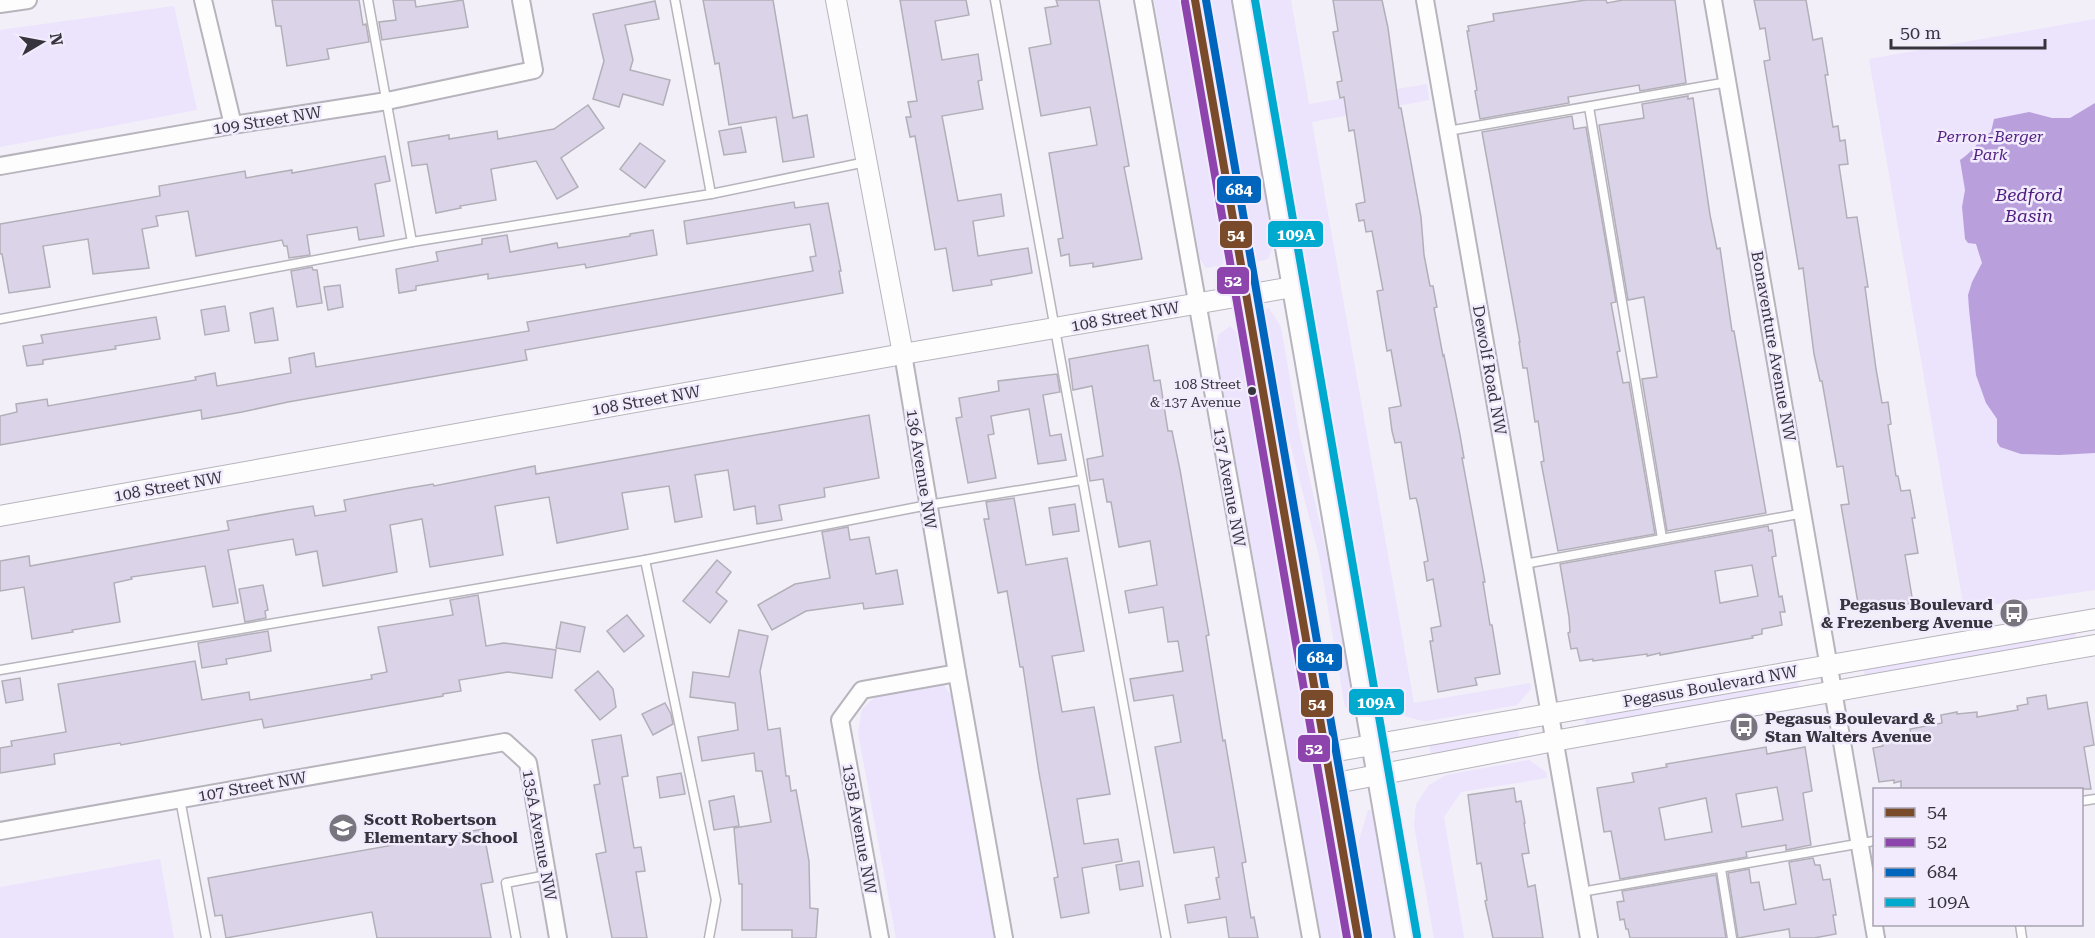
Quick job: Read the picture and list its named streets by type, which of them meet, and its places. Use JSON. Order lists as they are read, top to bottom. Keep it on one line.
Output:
{"streets":{"street":["109 Street NW","108 Street NW","Bonaventure Avenue NW","Dewolf Road NW","136 Avenue NW","137 Avenue NW","Pegasus Boulevard NW","107 Street NW","135B Avenue NW","135A Avenue NW"]},"crossings":[["108 Street NW","136 Avenue NW"],["108 Street NW","137 Avenue NW"],["Bonaventure Avenue NW","Pegasus Boulevard NW"],["Dewolf Road NW","Pegasus Boulevard NW"],["136 Avenue NW","135B Avenue NW"],["107 Street NW","135A Avenue NW"]],"water":["Bedford Basin"],"parks":["Perron-Berger Park"],"places":{"other":["108 Street & 137 Avenue"],"bus stop":["Pegasus Boulevard & Frezenberg Avenue","Pegasus Boulevard & Stan Walters Avenue"],"school or university":["Scott Robertson Elementary School"]},"lines":["transit line 54","transit line 684","transit line 109A","transit line 52"],"legend":["54","52","684","109A"],"scale_bar":"50 m","north":"right"}
